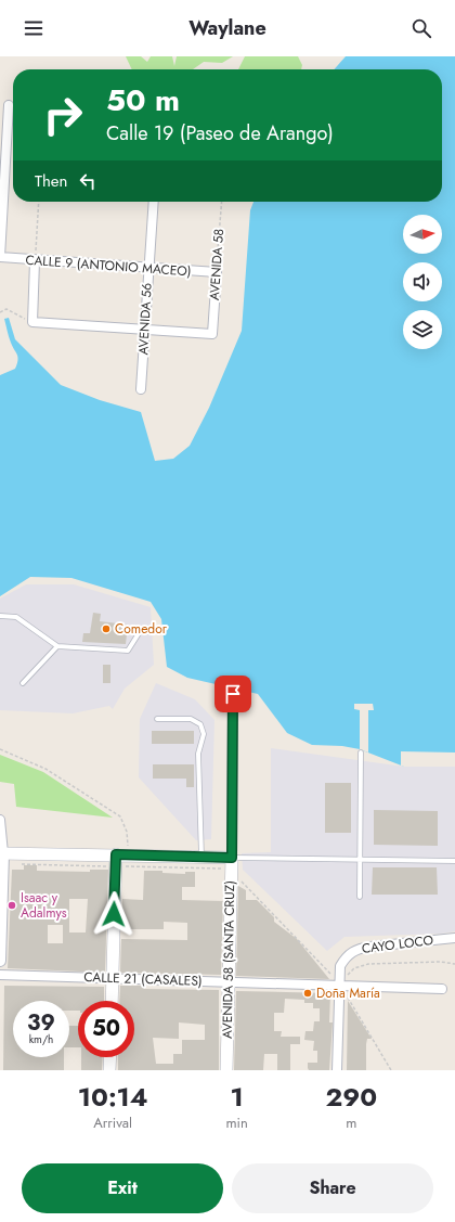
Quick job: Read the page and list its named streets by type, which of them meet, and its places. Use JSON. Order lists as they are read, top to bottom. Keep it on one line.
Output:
{"streets":{"main road":["AVENIDA 58 (SANTA CRUZ)"],"street":["AVENIDA 58","CALLE 9 (ANTONIO MACEO)","AVENIDA 56","CAYO LOCO","CALLE 21 (CASALES)"]},"crossings":[["AVENIDA 58","CALLE 9 (ANTONIO MACEO)"],["AVENIDA 58","AVENIDA 56"],["CALLE 9 (ANTONIO MACEO)","AVENIDA 56"],["CAYO LOCO","CALLE 21 (CASALES)"],["AVENIDA 58 (SANTA CRUZ)","CALLE 21 (CASALES)"]],"places":["Comedor","Isaac y Adalmys","Doña María"],"north":"right","page":{"header":"Waylane","turn":["50 m","Calle 19 (Paseo de Arango)"],"then":"Then","speed":"39 km/h","limit":"50","eta":["10:14","Arrival","1","min","290","m"],"buttons":["Exit","Share"]}}
